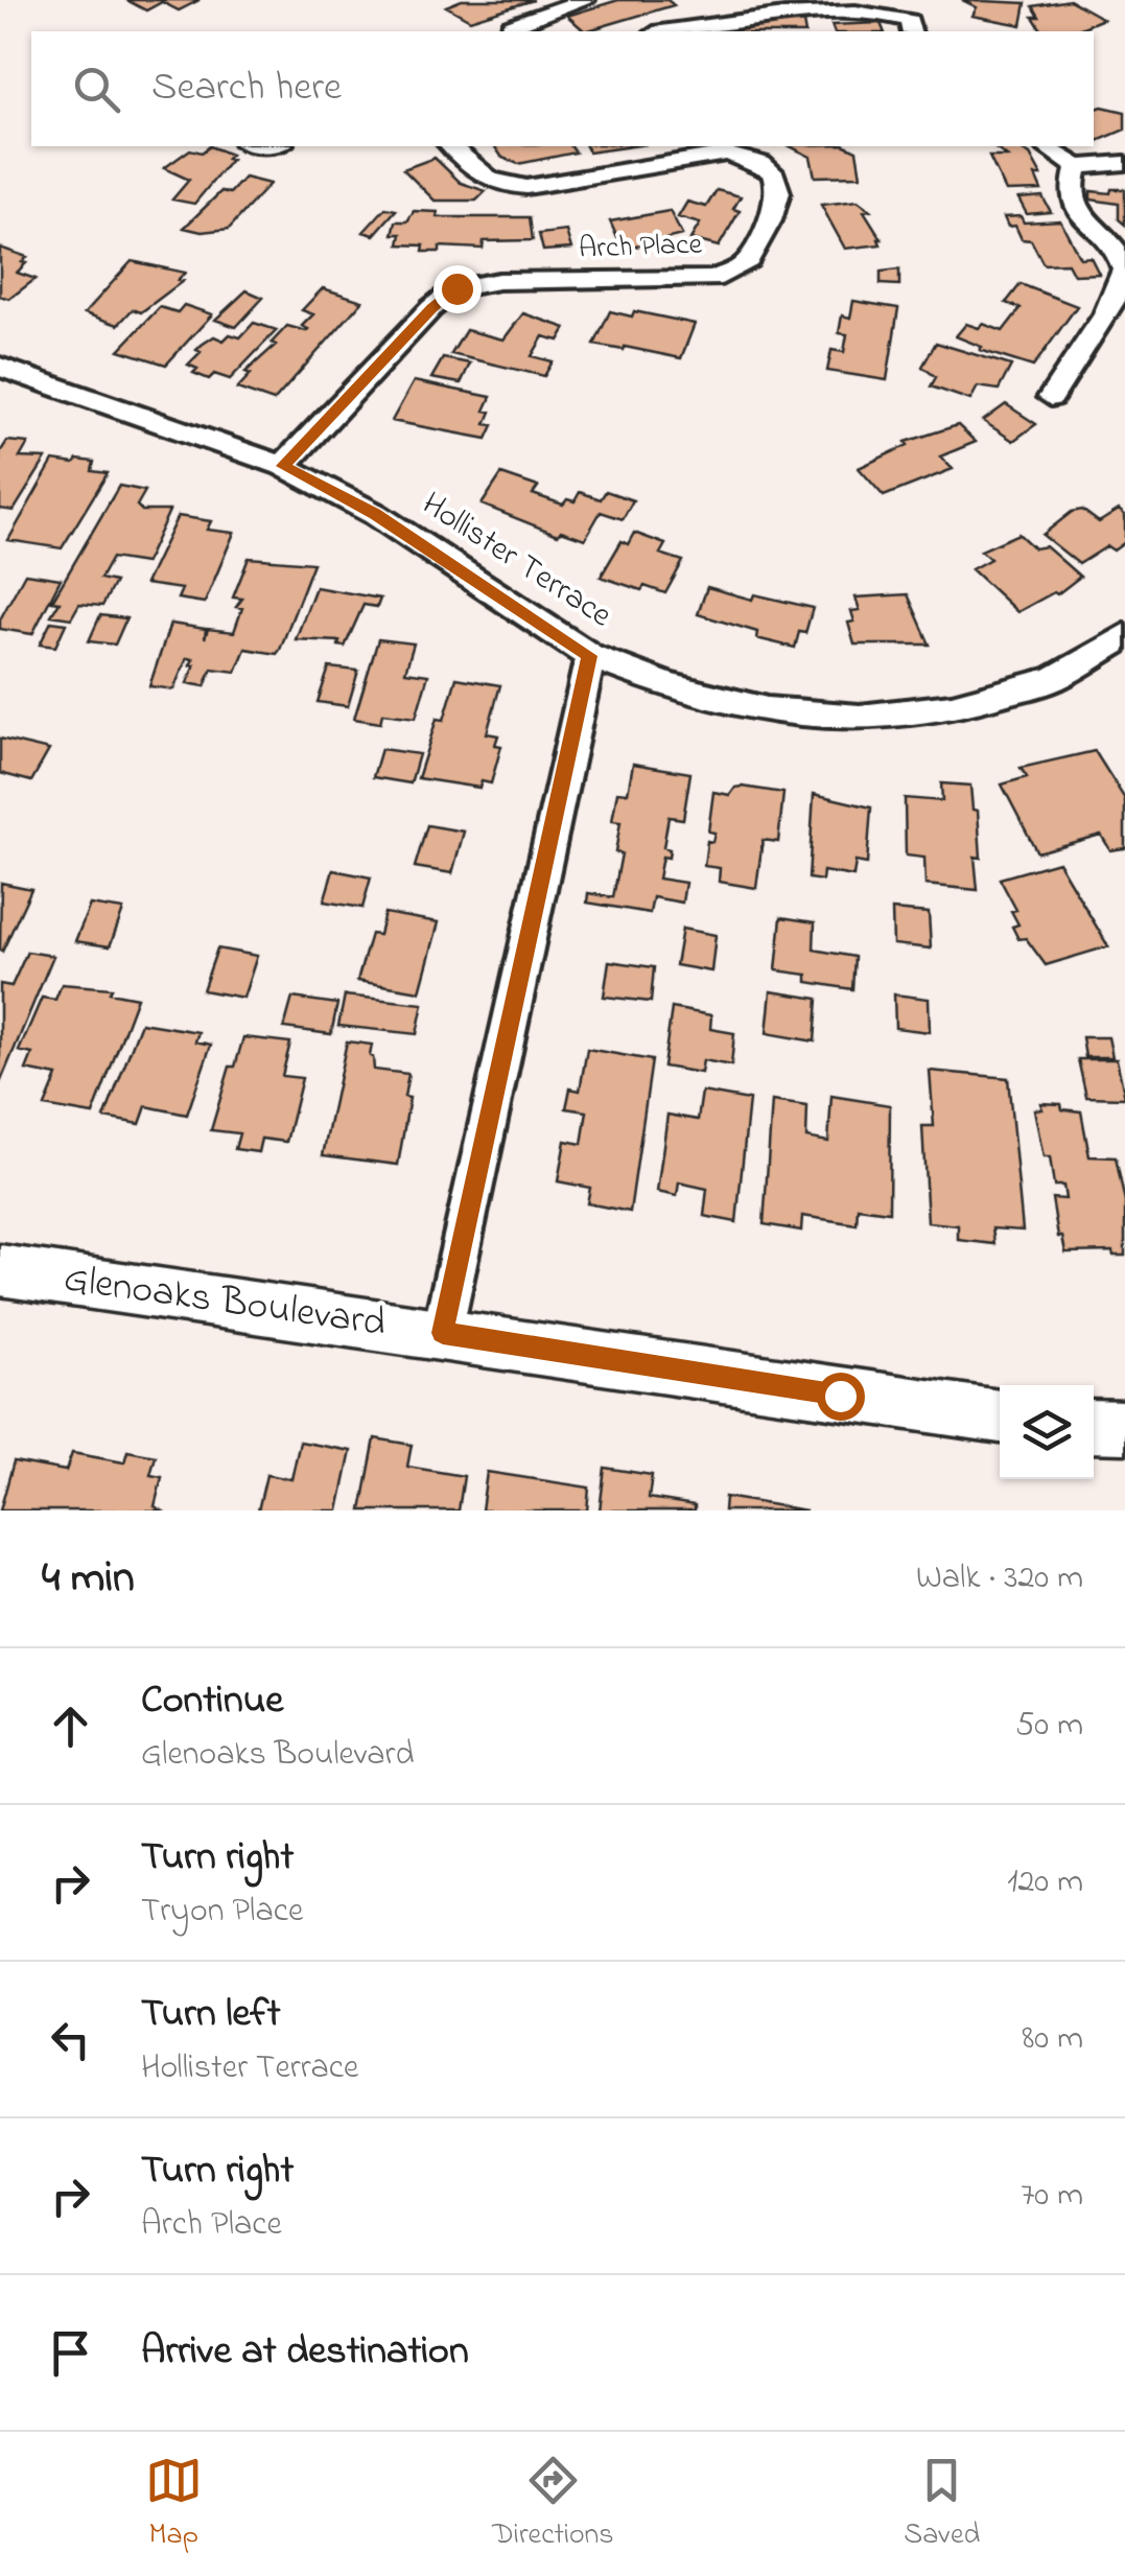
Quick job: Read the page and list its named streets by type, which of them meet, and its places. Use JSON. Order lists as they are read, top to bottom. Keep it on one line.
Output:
{"streets":{"street":["Arch Place","Hollister Terrace","Glenoaks Boulevard"]},"crossings":[["Arch Place","Hollister Terrace"]],"page":{"search":"Search here","heading":["4 min","Walk · 320 m"],"list":[["Continue","Glenoaks Boulevard","50 m"],["Turn right","Tryon Place","120 m"],["Turn left","Hollister Terrace","80 m"],["Turn right","Arch Place","70 m"],"Arrive at destination"],"nav":["Map","Directions","Saved"]}}
